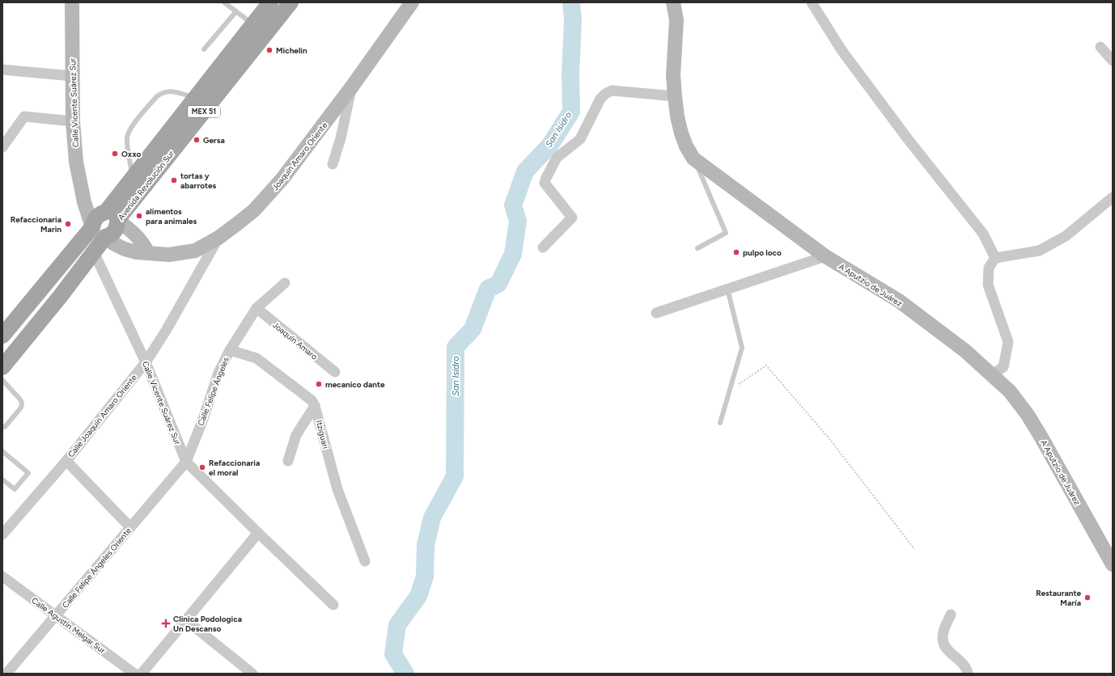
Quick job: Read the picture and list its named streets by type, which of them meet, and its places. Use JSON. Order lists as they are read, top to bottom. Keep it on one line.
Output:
{"streets":{"main road":["MEX 51","Avenida Revolución Sur"],"street":["Calle Vicente Suárez Sur","Joaquín Amaro Oriente","A Aputzio de Juárez","Joaquín Amaro","Calle Felipe Ángeles","Calle Joaquín Amaro Oriente","Itziguari","Calle Felipe Ángeles Oriente","Calle Agustín Melgar Sur"]},"crossings":[["Calle Vicente Suárez Sur","Joaquín Amaro Oriente"],["Calle Vicente Suárez Sur","Avenida Revolución Sur"],["Calle Vicente Suárez Sur","Calle Felipe Ángeles"],["Calle Vicente Suárez Sur","Calle Joaquín Amaro Oriente"],["Calle Vicente Suárez Sur","Calle Felipe Ángeles Oriente"],["Joaquín Amaro Oriente","Avenida Revolución Sur"],["Joaquín Amaro Oriente","Calle Joaquín Amaro Oriente"],["Joaquín Amaro","Calle Felipe Ángeles"],["Calle Felipe Ángeles","Calle Felipe Ángeles Oriente"],["Calle Felipe Ángeles Oriente","Calle Agustín Melgar Sur"]],"water":["San Isidro"],"places":{"other":["Michelin","Gersa","Oxxo","tortas y abarrotes","alimentos para animales","Refaccionaria Marìn","pulpo loco","mecanico dante","Refaccionaria el moral","Restaurante María"],"health":["Clinica Podologica Un Descanso"]}}
